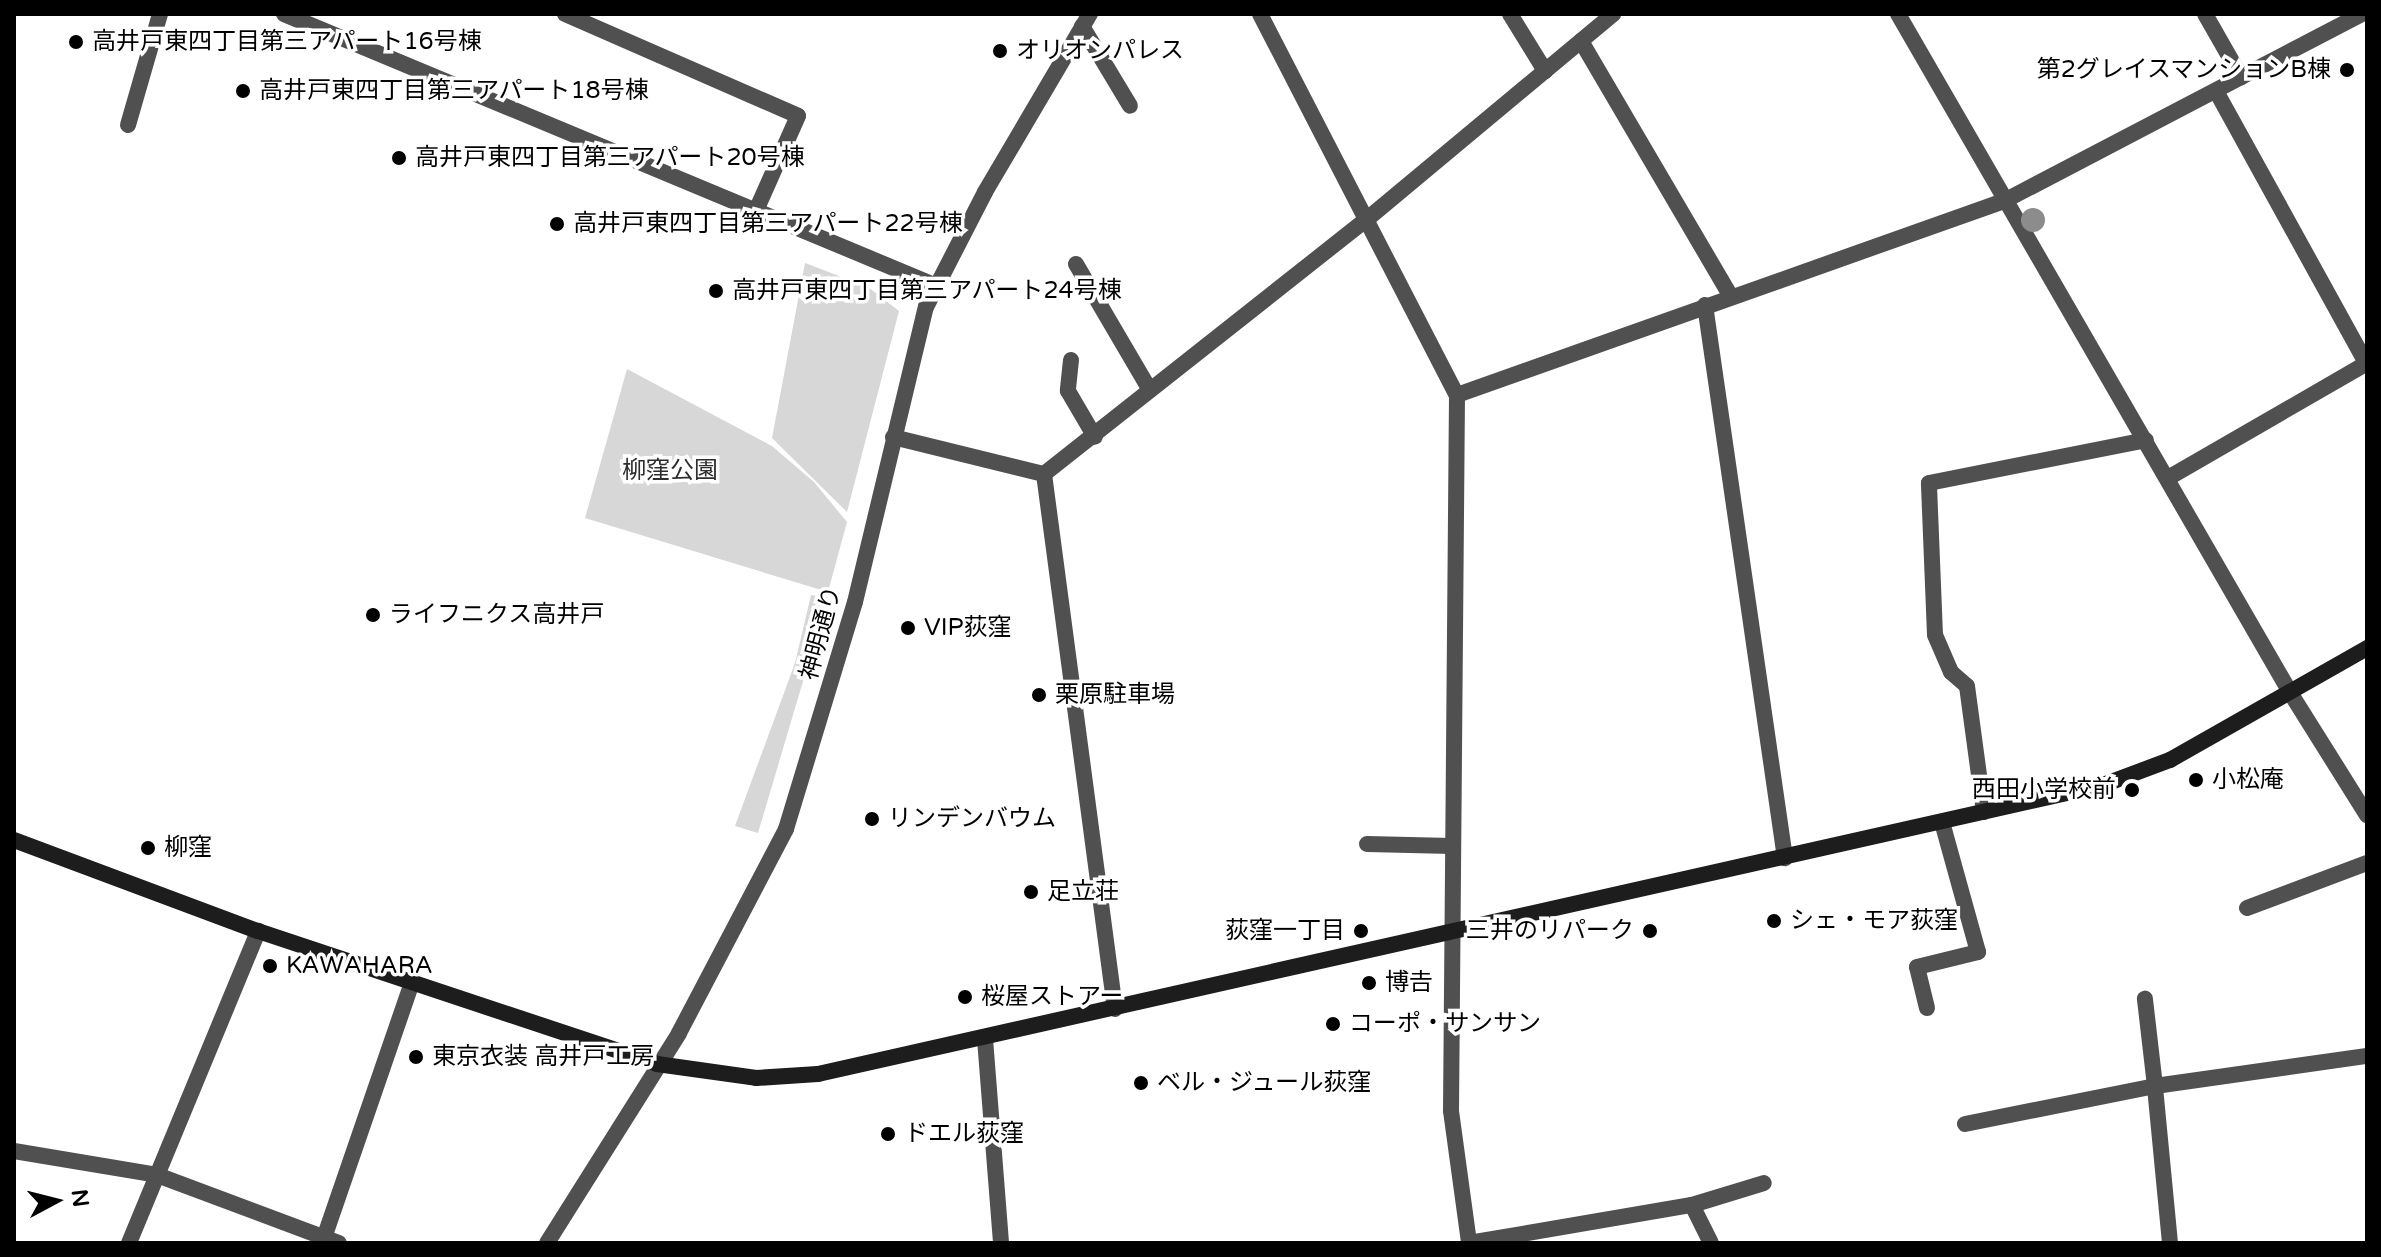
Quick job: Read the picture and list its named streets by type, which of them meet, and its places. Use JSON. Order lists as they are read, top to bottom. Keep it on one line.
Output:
{"streets":{"street":["神明通り"]},"parks":["柳窪公園"],"places":["高井戸東四丁目第三アパート16号棟","オリオンパレス","第2グレイスマンションB棟","高井戸東四丁目第三アパート18号棟","高井戸東四丁目第三アパート20号棟","高井戸東四丁目第三アパート22号棟","高井戸東四丁目第三アパート24号棟","ライフニクス高井戸","VIP荻窪","栗原駐車場","小松庵","西田小学校前","リンデンバウム","柳窪","足立荘","シェ・モア荻窪","荻窪一丁目","三井のリパーク","KAWAHARA","博𠮷","桜屋ストアー","コーポ・サンサン","東京衣装 高井戸工房","ベル・ジュール荻窪","ドエル荻窪"],"north":"right"}
